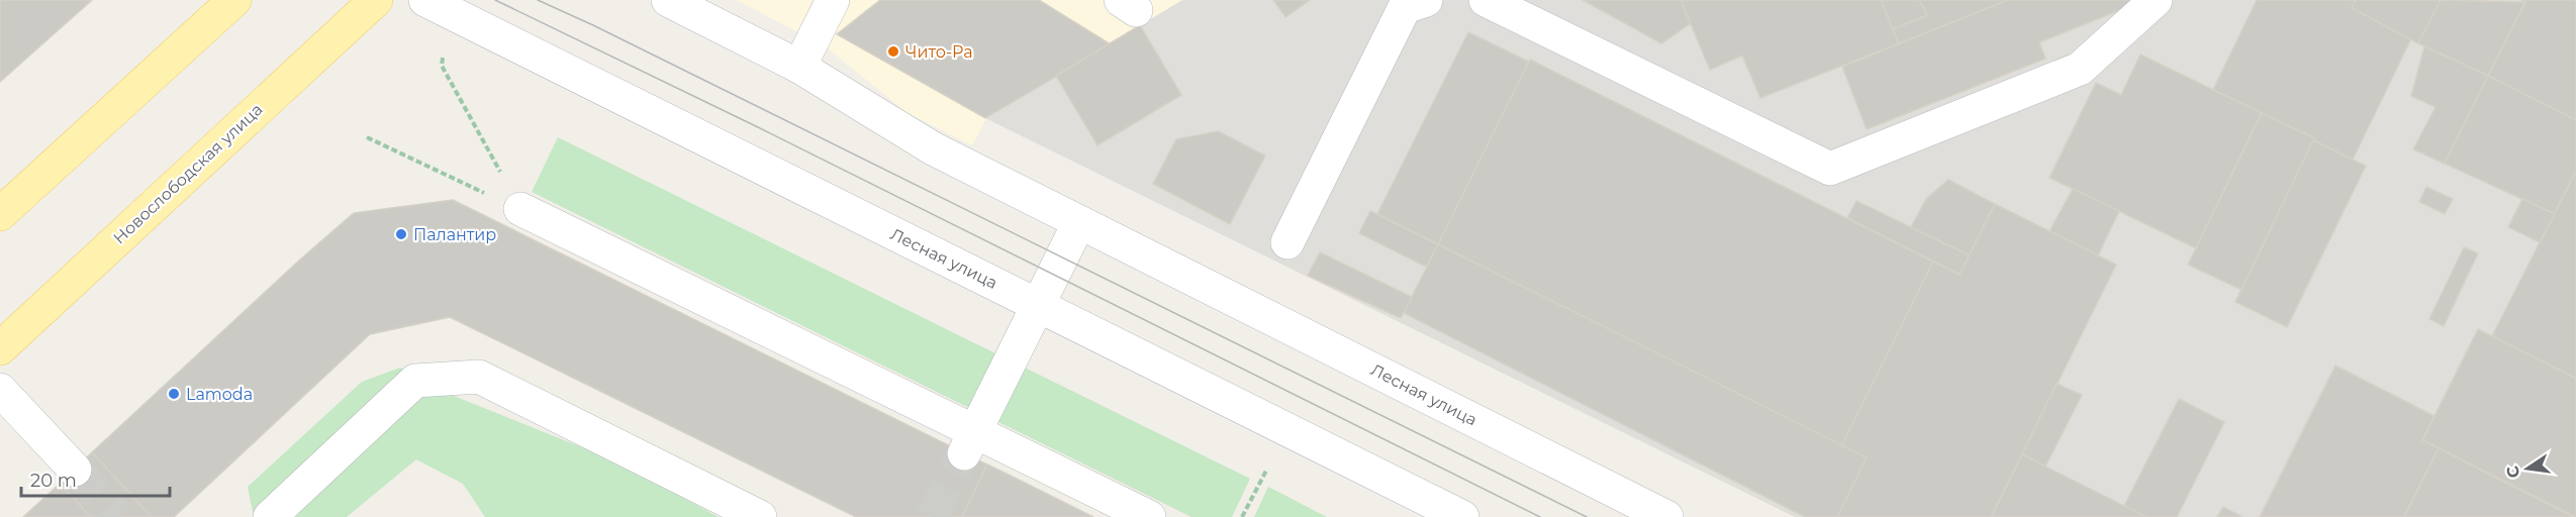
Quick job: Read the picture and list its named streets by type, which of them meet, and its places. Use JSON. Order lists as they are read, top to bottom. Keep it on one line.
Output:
{"streets":{"main road":["Новослободская улица"],"street":["Лесная улица"]},"places":["Чито-Ра","Палантир","Lamoda"],"scale_bar":"20 m","north":"left"}
